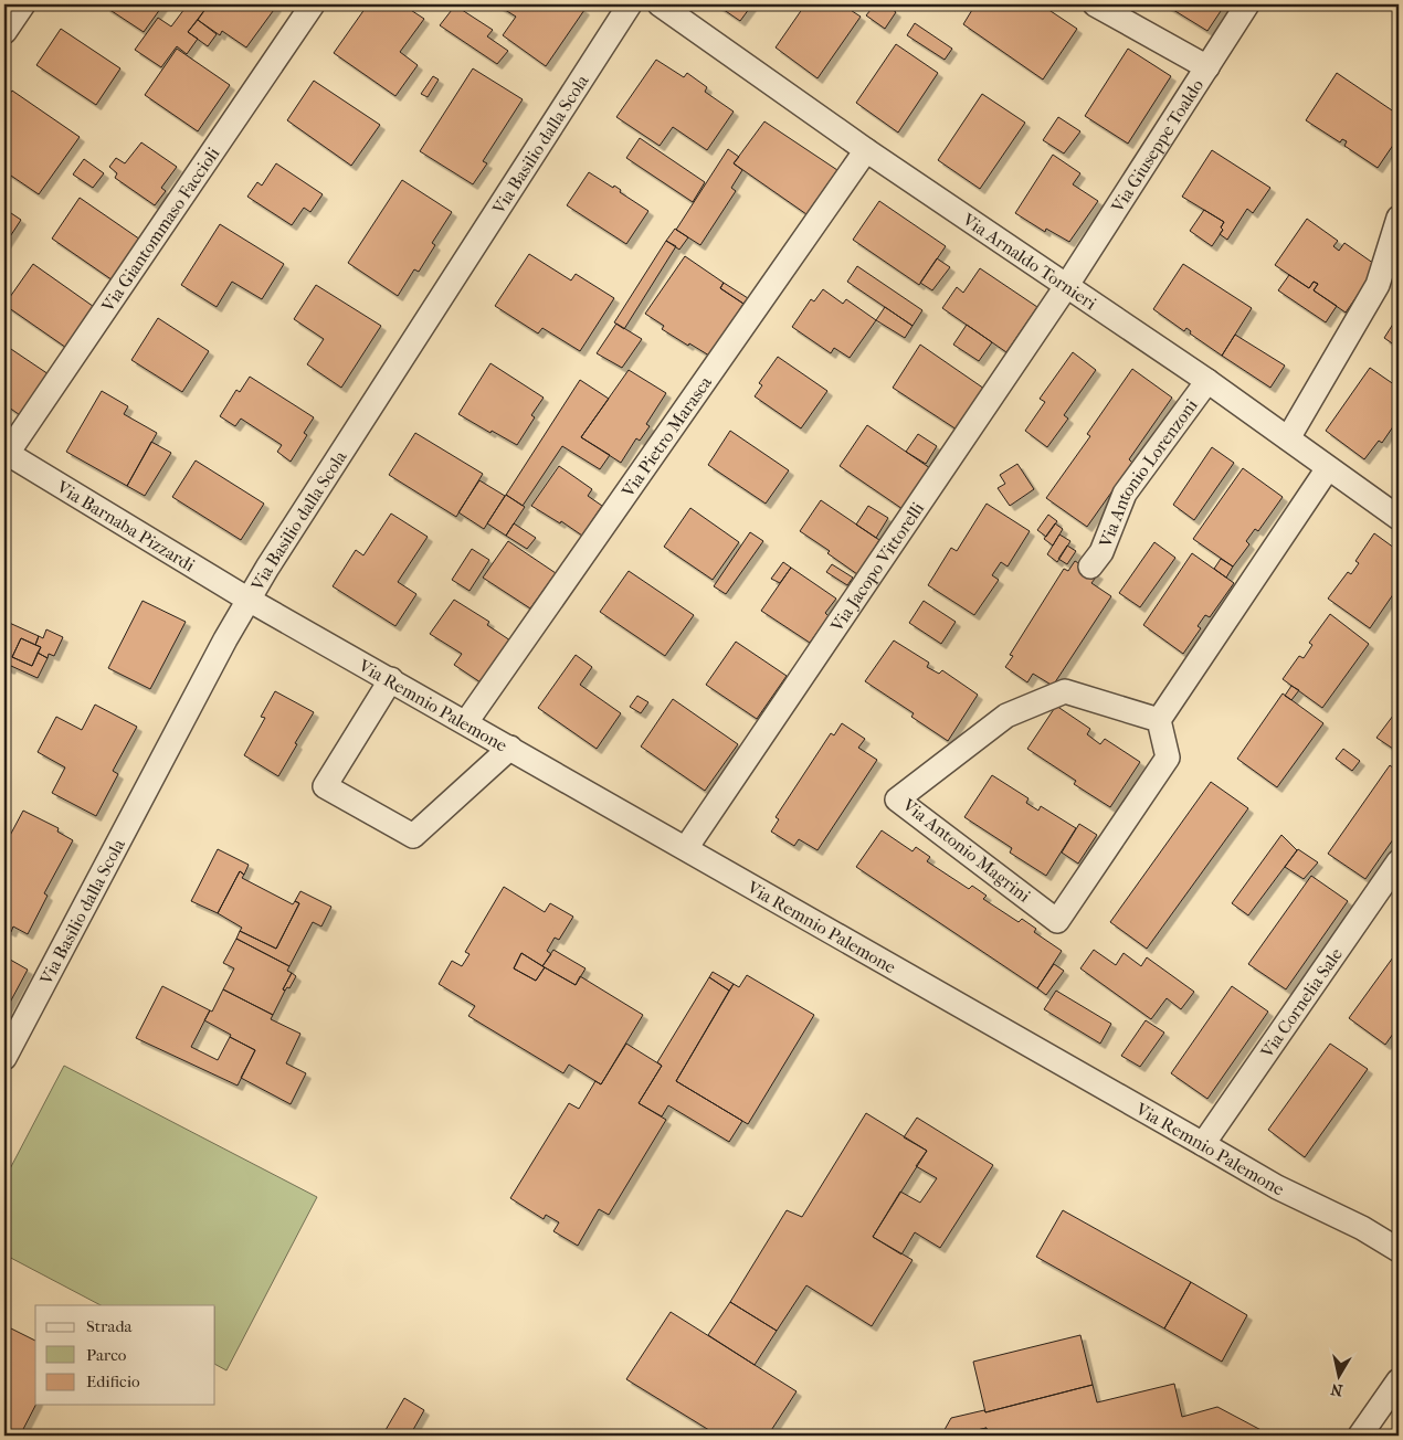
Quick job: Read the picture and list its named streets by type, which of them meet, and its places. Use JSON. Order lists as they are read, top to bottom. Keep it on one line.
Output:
{"streets":{"street":["Via Basilio dalla Scola","Via Giuseppe Toaldo","Via Giantommaso Faccioli","Via Arnaldo Tornieri","Via Pietro Marasca","Via Antonio Lorenzoni","Via Barnaba Pizzardi","Via Jacopo Vittorelli","Via Remnio Palemone","Via Antonio Magrini","Via Cornelia Sale"]},"crossings":[["Via Basilio dalla Scola","Via Barnaba Pizzardi"],["Via Basilio dalla Scola","Via Remnio Palemone"],["Via Giuseppe Toaldo","Via Arnaldo Tornieri"],["Via Giuseppe Toaldo","Via Jacopo Vittorelli"],["Via Giantommaso Faccioli","Via Barnaba Pizzardi"],["Via Arnaldo Tornieri","Via Pietro Marasca"],["Via Arnaldo Tornieri","Via Antonio Lorenzoni"],["Via Arnaldo Tornieri","Via Jacopo Vittorelli"],["Via Pietro Marasca","Via Remnio Palemone"],["Via Barnaba Pizzardi","Via Remnio Palemone"],["Via Jacopo Vittorelli","Via Remnio Palemone"],["Via Remnio Palemone","Via Cornelia Sale"]],"legend":["Strada","Parco","Edificio"],"north":"bottom"}
